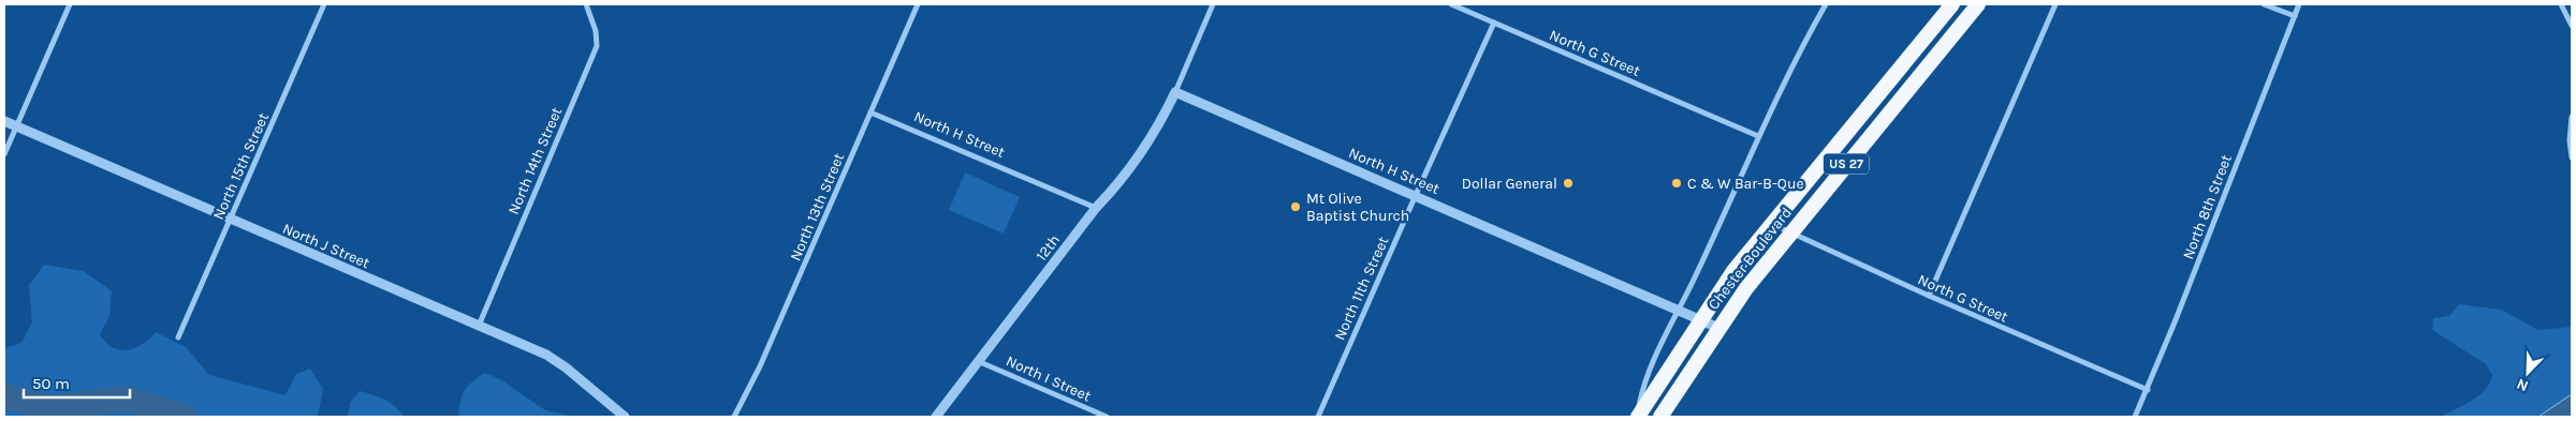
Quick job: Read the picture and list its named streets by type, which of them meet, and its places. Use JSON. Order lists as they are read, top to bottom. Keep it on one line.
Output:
{"streets":{"highway":["US 27","Chester Boulevard"],"street":["North G Street","North H Street","North 14th Street","North 15th Street","North 13th Street","North 8th Street","North J Street","12th","North 11th Street","North I Street"]},"crossings":[["North G Street","North 8th Street"],["North G Street","Chester Boulevard"],["North G Street","North 11th Street"],["North H Street","North 13th Street"],["North H Street","12th"],["North H Street","Chester Boulevard"],["North H Street","North 11th Street"],["North 14th Street","North J Street"],["North 15th Street","North J Street"],["12th","North I Street"]],"places":["Dollar General","C & W Bar-B-Que","Mt Olive Baptist Church"],"scale_bar":"50 m","north":"bottom left"}
